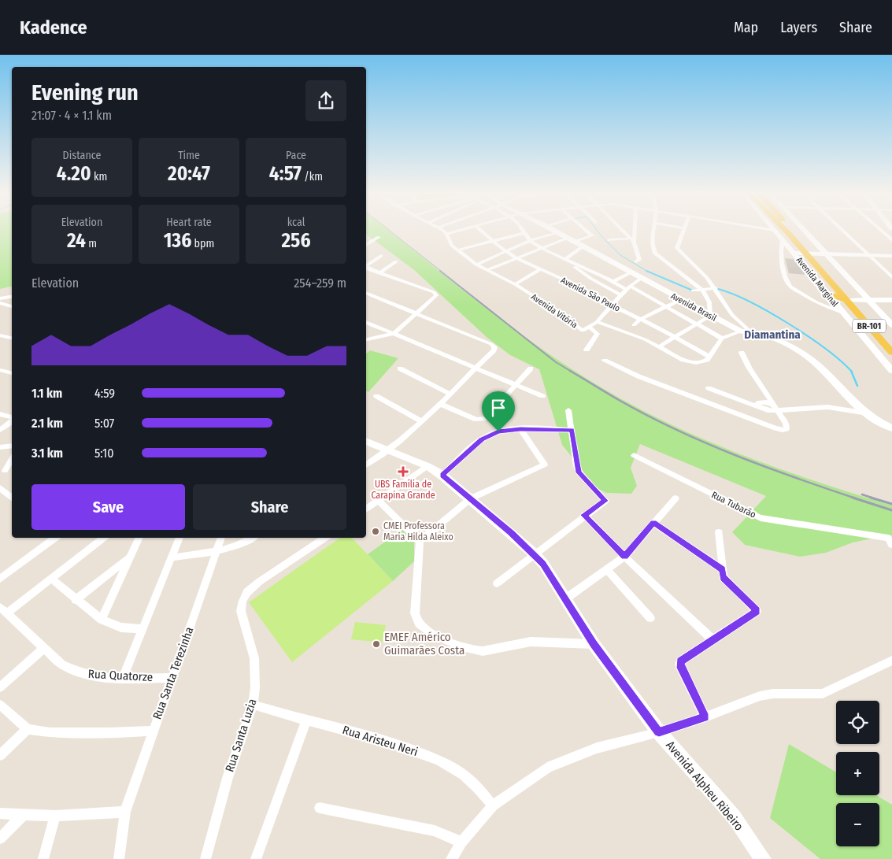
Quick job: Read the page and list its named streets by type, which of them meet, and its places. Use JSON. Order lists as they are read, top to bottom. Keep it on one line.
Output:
{"streets":{"main road":["BR-101"],"street":["Avenida Marginal","Avenida São Paulo","Avenida Brasil","Avenida Vitória","Rua Tubarão","Rua Santa Terezinha","Rua Quatorze","Rua Santa Luzia","Rua Aristeu Neri","Avenida Alpheu Ribeiro"]},"crossings":[["Avenida São Paulo","Avenida Vitória"],["Avenida Brasil","Avenida Vitória"],["Rua Santa Terezinha","Rua Quatorze"],["Rua Santa Luzia","Rua Aristeu Neri"]],"districts":["Diamantina"],"places":{"health":["UBS Família de Carapina Grande"],"other":["CMEI Professora Maria Hilda Aleixo","EMEF Américo Guimarães Costa"]},"page":{"header":"Kadence","nav":["Map","Layers","Share"],"heading":["Evening run","21:07 · 4 × 1.1 km"],"stats":[["Distance","4.20 km"],["Time","20:47"],["Pace","4:57 /km"],["Elevation","24 m"],["Heart rate","136 bpm"],["kcal","256"]],"chart":["Elevation","254–259 m"],"list":[{"name":"1.1 km","note":"4:59"},{"name":"2.1 km","note":"5:07"},{"name":"3.1 km","note":"5:10"}],"buttons":["Save","Share"],"map_buttons":["+","−"]}}
